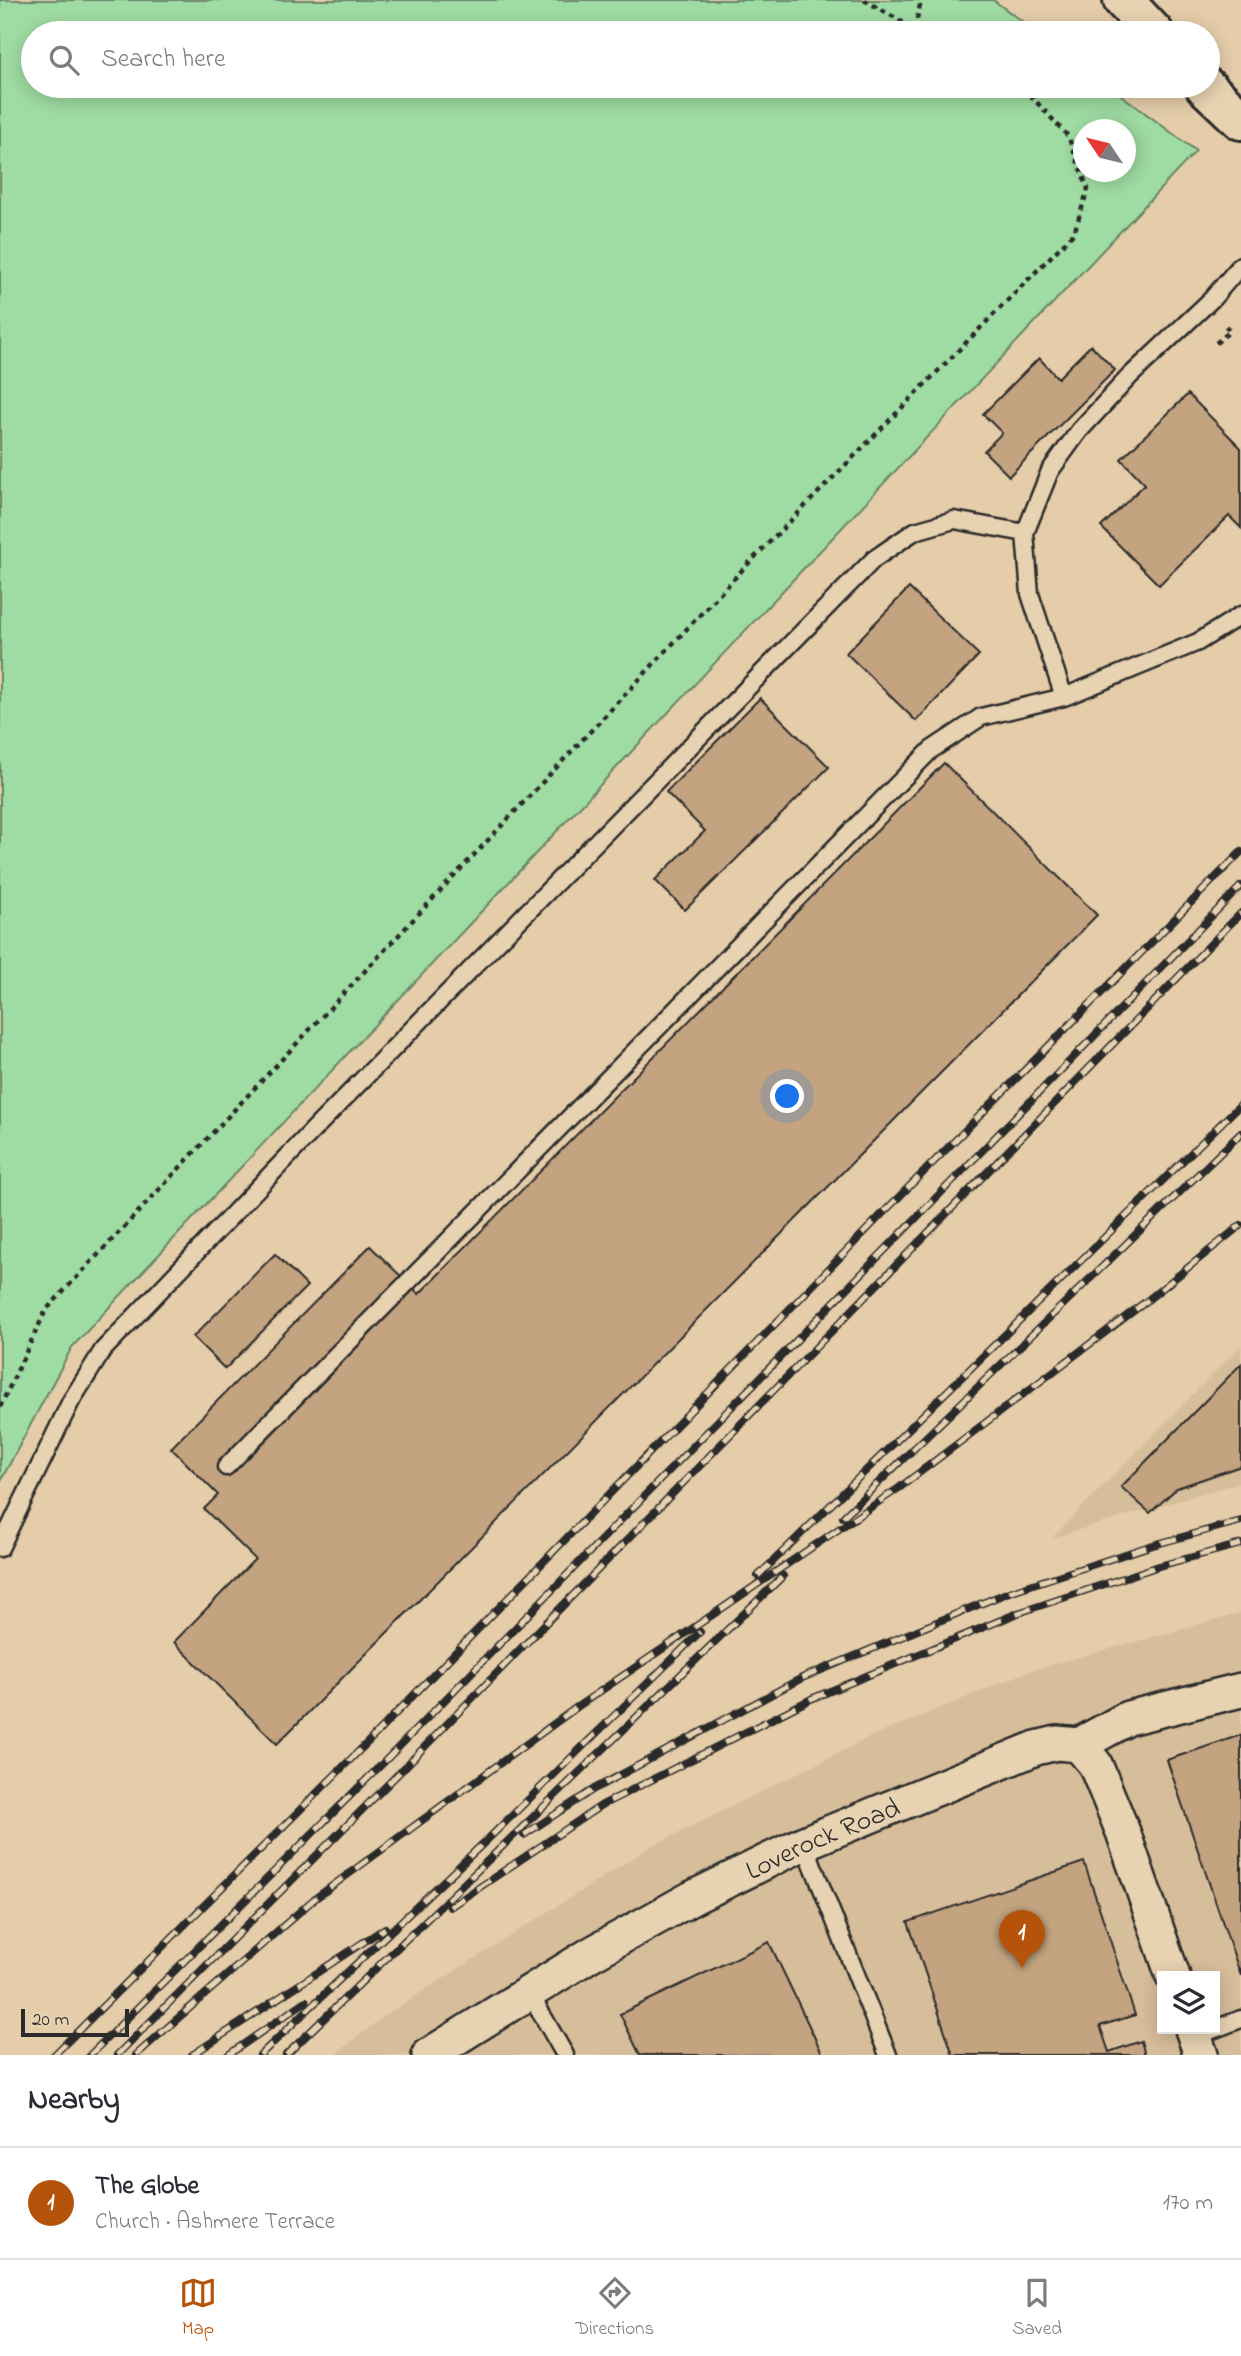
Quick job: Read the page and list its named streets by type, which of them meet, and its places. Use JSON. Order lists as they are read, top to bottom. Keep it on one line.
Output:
{"streets":{"street":["Loverock Road"]},"scale_bar":"20 m","north":"top left","page":{"search":"Search here","pins":"1","scale":"20 m","heading":"Nearby","list":[{"mark":"1","name":"The Globe","note":"Church · Ashmere Terrace","value":"170 m"}],"nav":["Map","Directions","Saved"]}}
